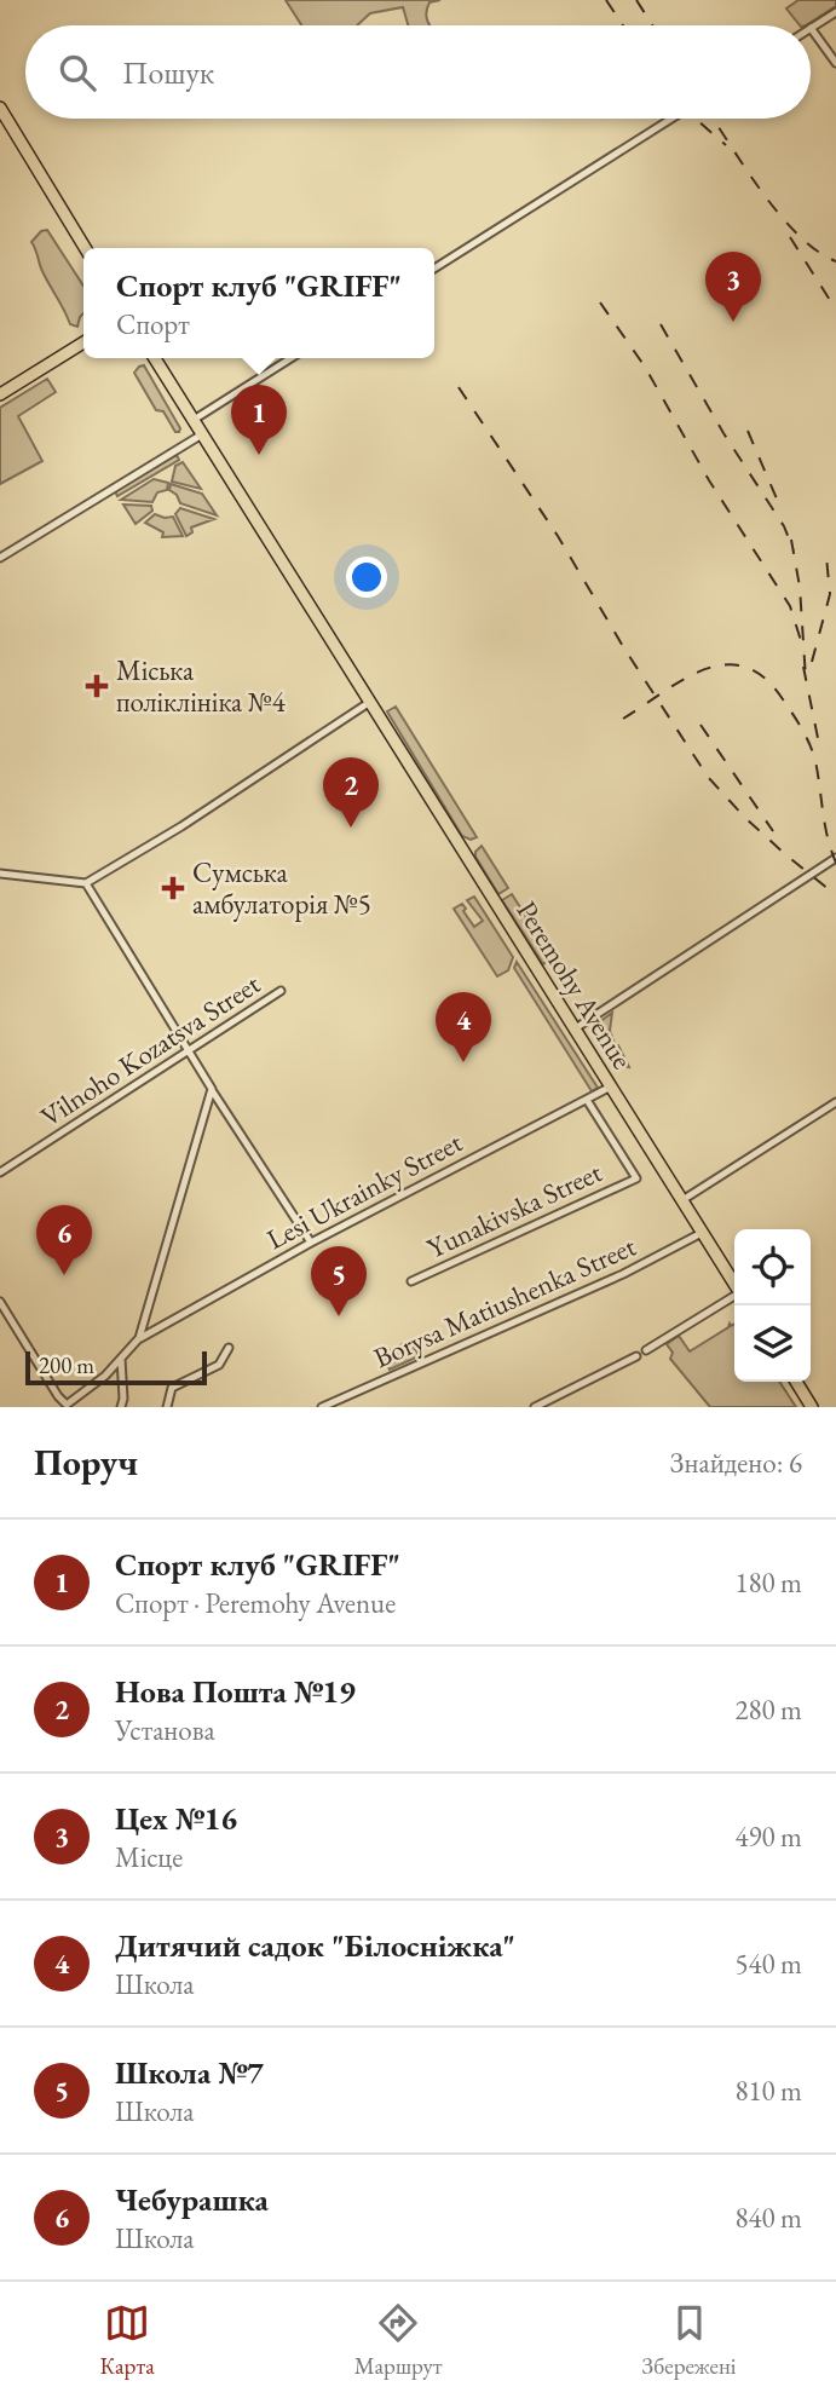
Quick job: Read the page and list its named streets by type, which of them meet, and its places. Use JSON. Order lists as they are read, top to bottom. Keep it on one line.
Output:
{"streets":{"main road":["Peremohy Avenue"],"street":["Vilnoho Kozatsva Street","Lesi Ukrainky Street","Yunakivska Street","Borysa Matiushenka Street"]},"crossings":[["Peremohy Avenue","Lesi Ukrainky Street"],["Peremohy Avenue","Borysa Matiushenka Street"],["Lesi Ukrainky Street","Yunakivska Street"]],"places":{"health":["Міська поліклініка №4","Сумська амбулаторія №5"]},"scale_bar":"200 m","page":{"search":"Пошук","popup":["Спорт клуб \"GRIFF\"","Спорт"],"pins":["3","1","2","4","6","5"],"scale":"200 m","heading":["Поруч","Знайдено: 6"],"list":[{"mark":"1","name":"Спорт клуб \"GRIFF\"","note":"Спорт · Peremohy Avenue","value":"180 m"},{"mark":"2","name":"Нова Пошта №19","note":"Установа","value":"280 m"},{"mark":"3","name":"Цех №16","note":"Місце","value":"490 m"},{"mark":"4","name":"Дитячий садок \"Білосніжка\"","note":"Школа","value":"540 m"},{"mark":"5","name":"Школа №7","note":"Школа","value":"810 m"},{"mark":"6","name":"Чебурашка","note":"Школа","value":"840 m"}],"nav":["Карта","Маршрут","Збережені"]}}
